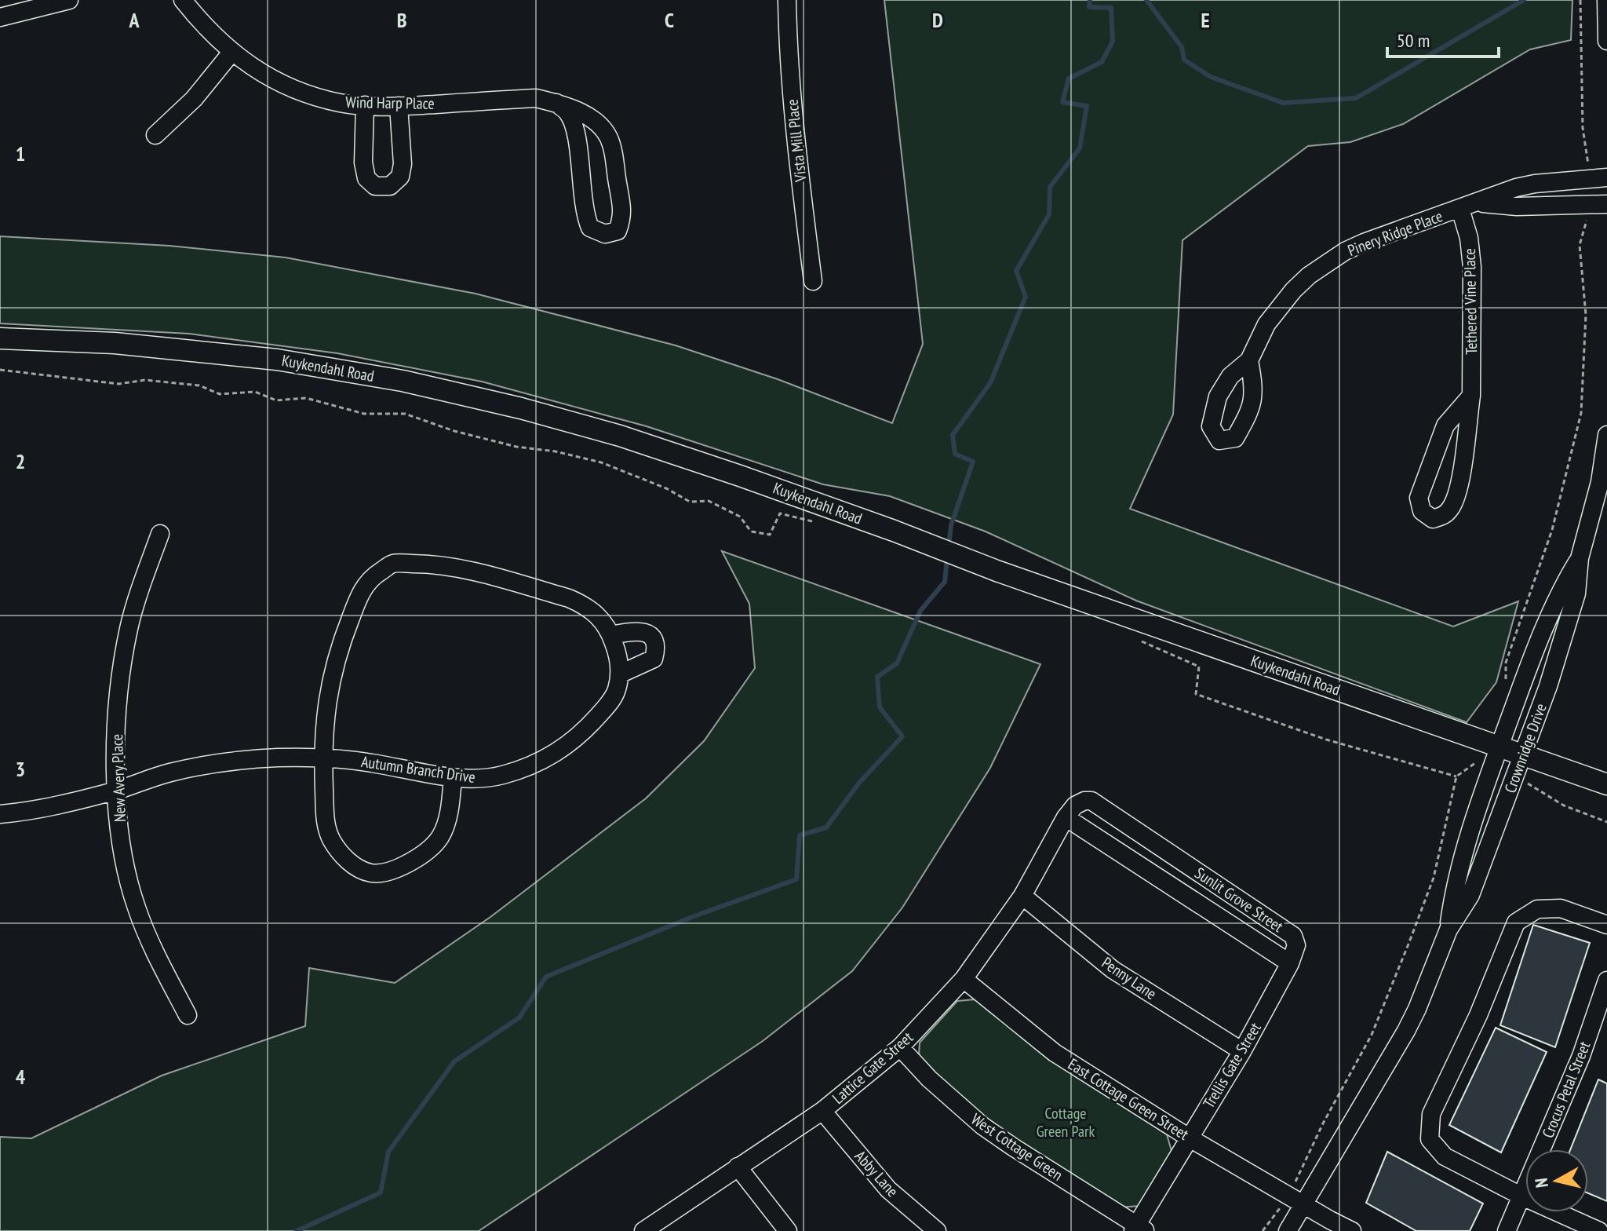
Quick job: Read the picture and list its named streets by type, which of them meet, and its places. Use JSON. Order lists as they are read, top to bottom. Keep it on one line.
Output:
{"streets":{"main road":["Kuykendahl Road"],"street":["Wind Harp Place","Vista Mill Place","Pinery Ridge Place","Tethered Vine Place","Crownridge Drive","Autumn Branch Drive","New Avery Place","Sunlit Grove Street","Penny Lane","Trellis Gate Street","Lattice Gate Street","Crocus Petal Street","East Cottage Green Street","West Cottage Green","Abby Lane"]},"crossings":[["Pinery Ridge Place","Tethered Vine Place"],["Kuykendahl Road","Crownridge Drive"],["Crownridge Drive","East Cottage Green Street"],["Autumn Branch Drive","New Avery Place"],["Sunlit Grove Street","Trellis Gate Street"],["Sunlit Grove Street","Lattice Gate Street"],["Penny Lane","Trellis Gate Street"],["Penny Lane","Lattice Gate Street"],["Trellis Gate Street","East Cottage Green Street"],["Trellis Gate Street","West Cottage Green"],["Lattice Gate Street","East Cottage Green Street"],["Lattice Gate Street","West Cottage Green"],["Lattice Gate Street","Abby Lane"]],"parks":["Cottage Green Park"],"scale_bar":"50 m","north":"left","grid":{"columns":["A","B","C","D","E"],"rows":["1","2","3","4"]}}
